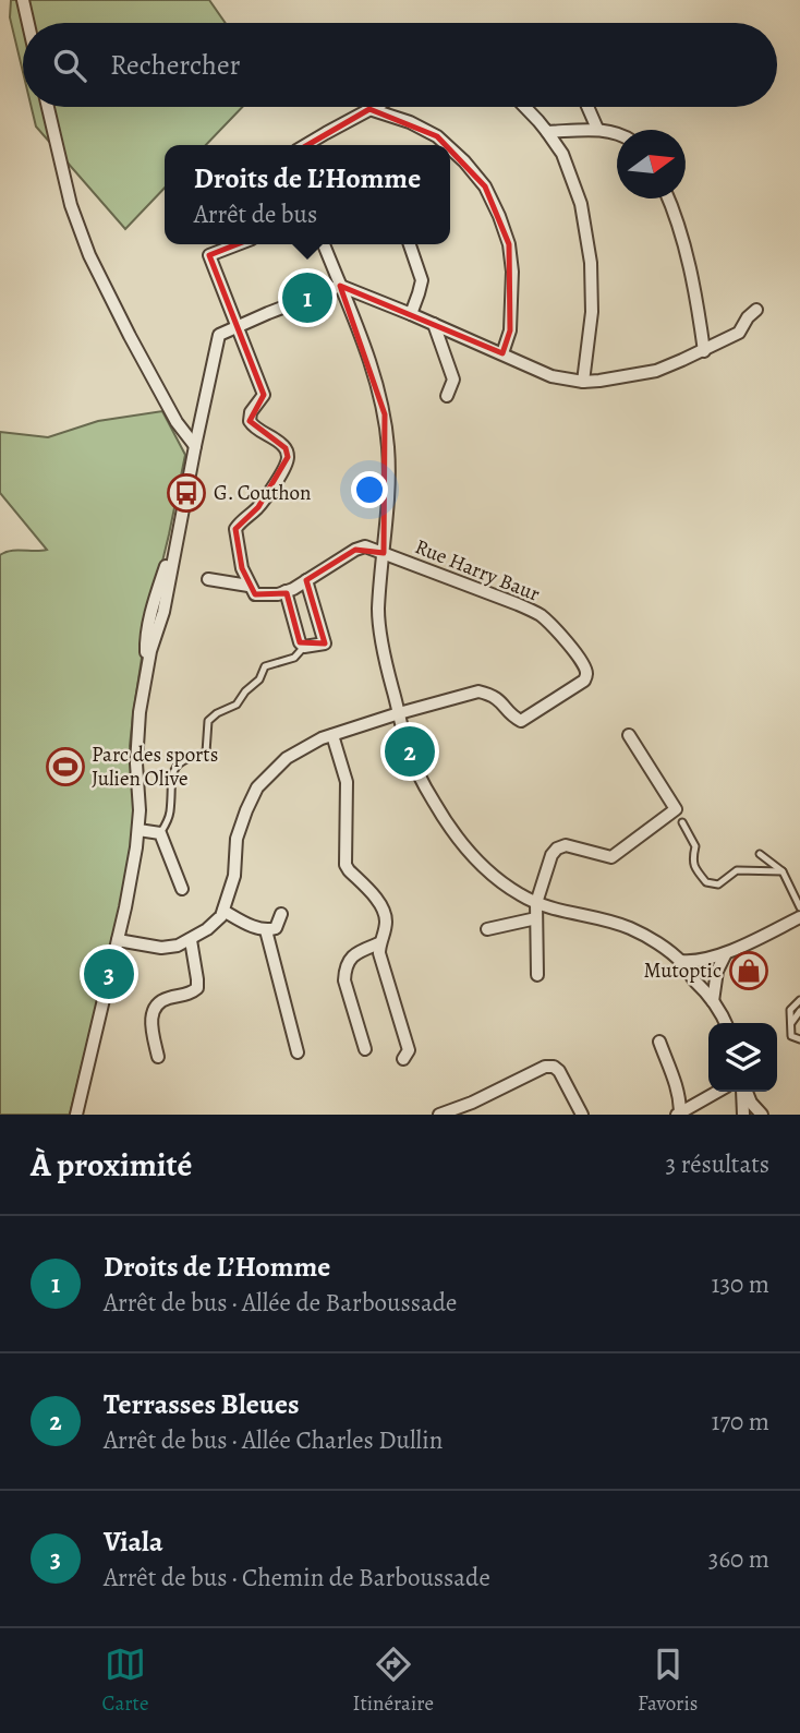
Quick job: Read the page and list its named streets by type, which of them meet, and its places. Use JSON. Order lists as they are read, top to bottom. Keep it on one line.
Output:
{"streets":{"street":["Rue Harry Baur"]},"places":{"bus stop":["G. Couthon"],"sports":["Parc des sports Julien Olive"],"shop":["Mutoptic"]},"north":"right","page":{"search":"Rechercher","popup":["Droits de L’Homme","Arrêt de bus"],"pins":["1","2","3"],"heading":["À proximité","3 résultats"],"list":[{"mark":"1","name":"Droits de L’Homme","note":"Arrêt de bus · Allée de Barboussade","value":"130 m"},{"mark":"2","name":"Terrasses Bleues","note":"Arrêt de bus · Allée Charles Dullin","value":"170 m"},{"mark":"3","name":"Viala","note":"Arrêt de bus · Chemin de Barboussade","value":"360 m"}],"nav":["Carte","Itinéraire","Favoris"]}}
